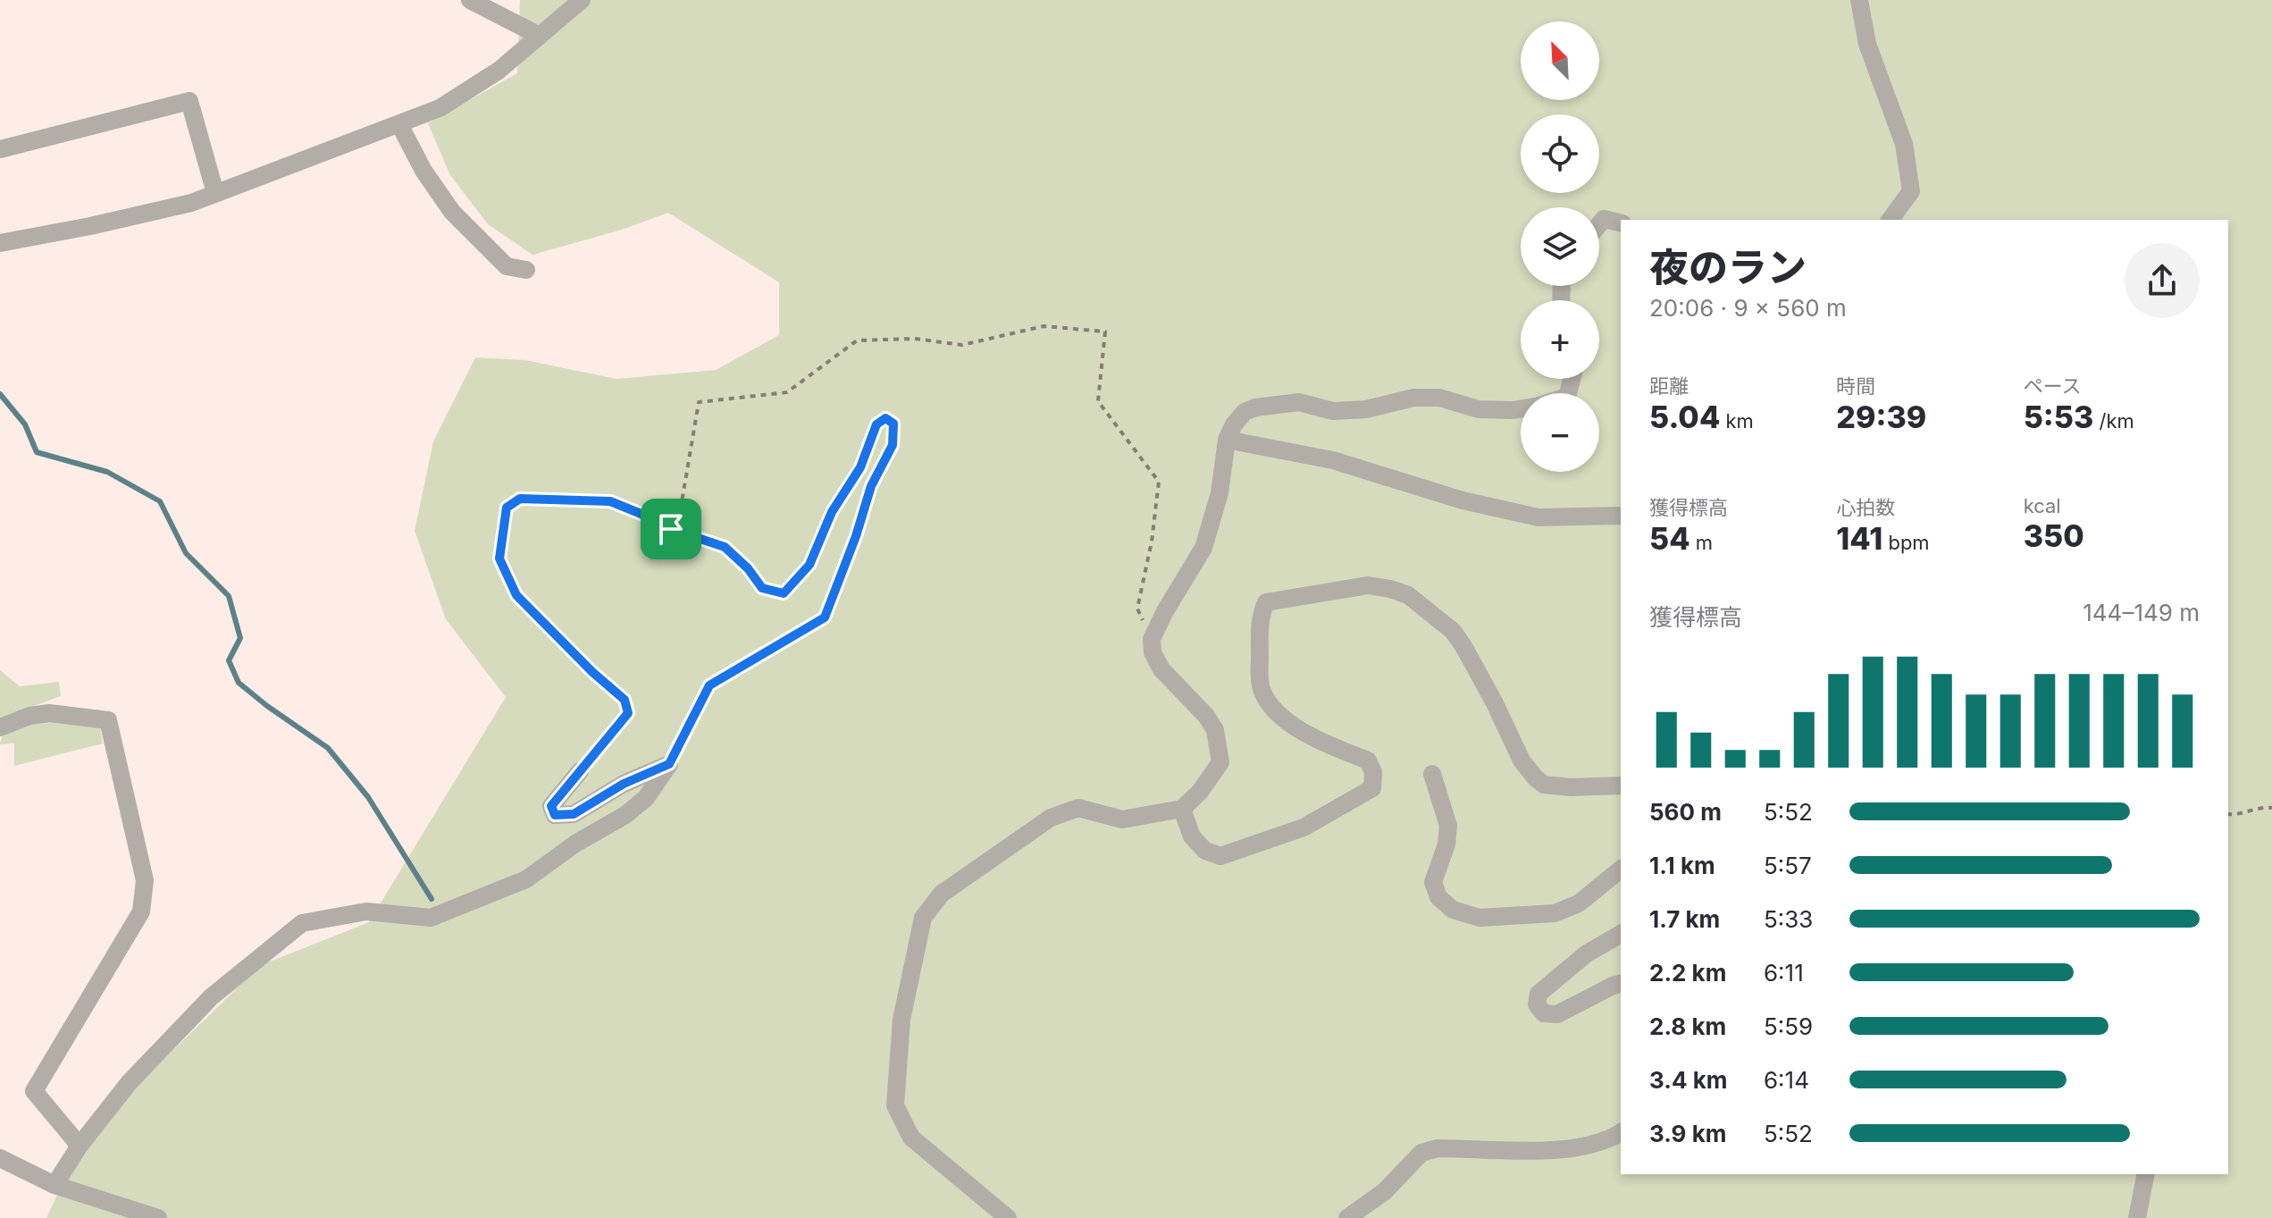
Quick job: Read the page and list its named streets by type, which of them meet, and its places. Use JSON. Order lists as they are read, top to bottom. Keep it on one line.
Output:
{"north":"top left","page":{"map_buttons":["+","−"],"heading":["夜のラン","20:06 · 9 × 560 m"],"stats":[["距離","5.04 km"],["時間","29:39"],["ペース","5:53 /km"],["獲得標高","54 m"],["心拍数","141 bpm"],["kcal","350"]],"chart":["獲得標高","144–149 m"],"list":[{"name":"560 m","note":"5:52"},{"name":"1.1 km","note":"5:57"},{"name":"1.7 km","note":"5:33"},{"name":"2.2 km","note":"6:11"},{"name":"2.8 km","note":"5:59"},{"name":"3.4 km","note":"6:14"},{"name":"3.9 km","note":"5:52"}]}}
